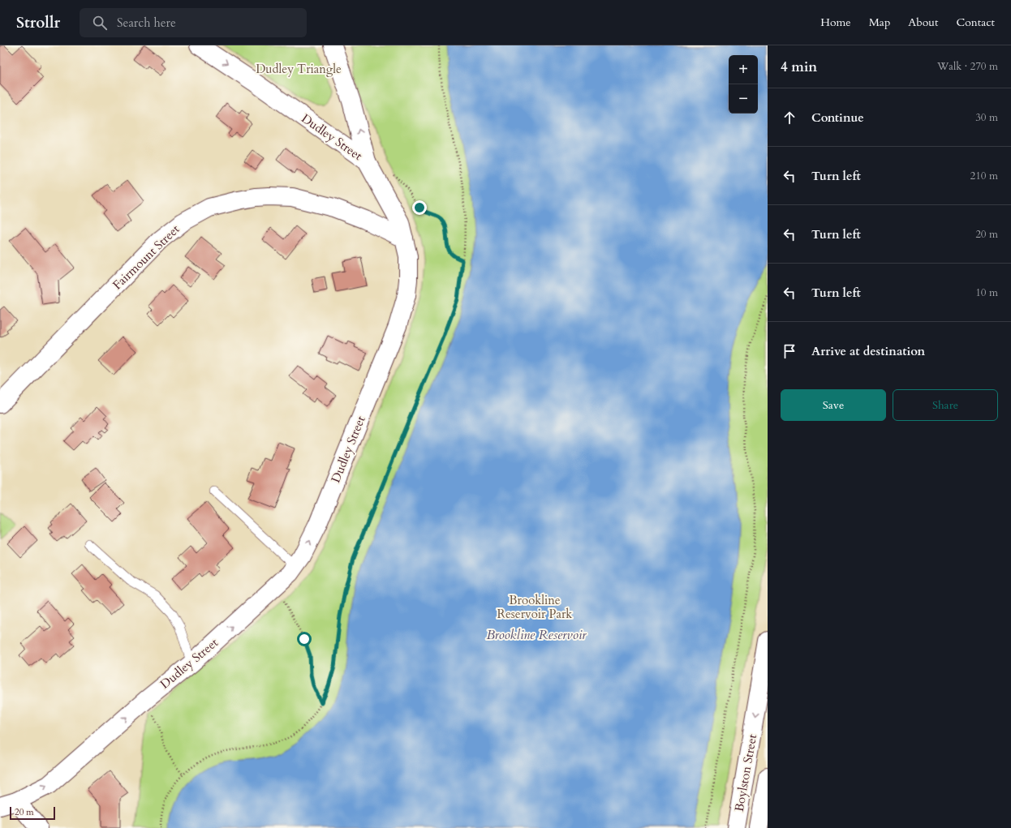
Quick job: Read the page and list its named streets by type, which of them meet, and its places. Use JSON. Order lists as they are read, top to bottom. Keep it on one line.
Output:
{"streets":{"main road":["Dudley Street","Fairmount Street","Boylston Street"]},"crossings":[["Dudley Street","Fairmount Street"]],"one_way":["Boylston Street"],"water":["Brookline Reservoir"],"parks":["Dudley Triangle","Brookline Reservoir Park"],"scale_bar":"20 m","page":{"header":"Strollr","search":"Search here","nav":["Home","Map","About","Contact"],"heading":["4 min","Walk · 270 m"],"map_buttons":["+","−"],"list":[["Continue","30 m"],["Turn left","210 m"],["Turn left","20 m"],["Turn left","10 m"],"Arrive at destination"],"buttons":["Save","Share"],"scale":"20 m"}}
